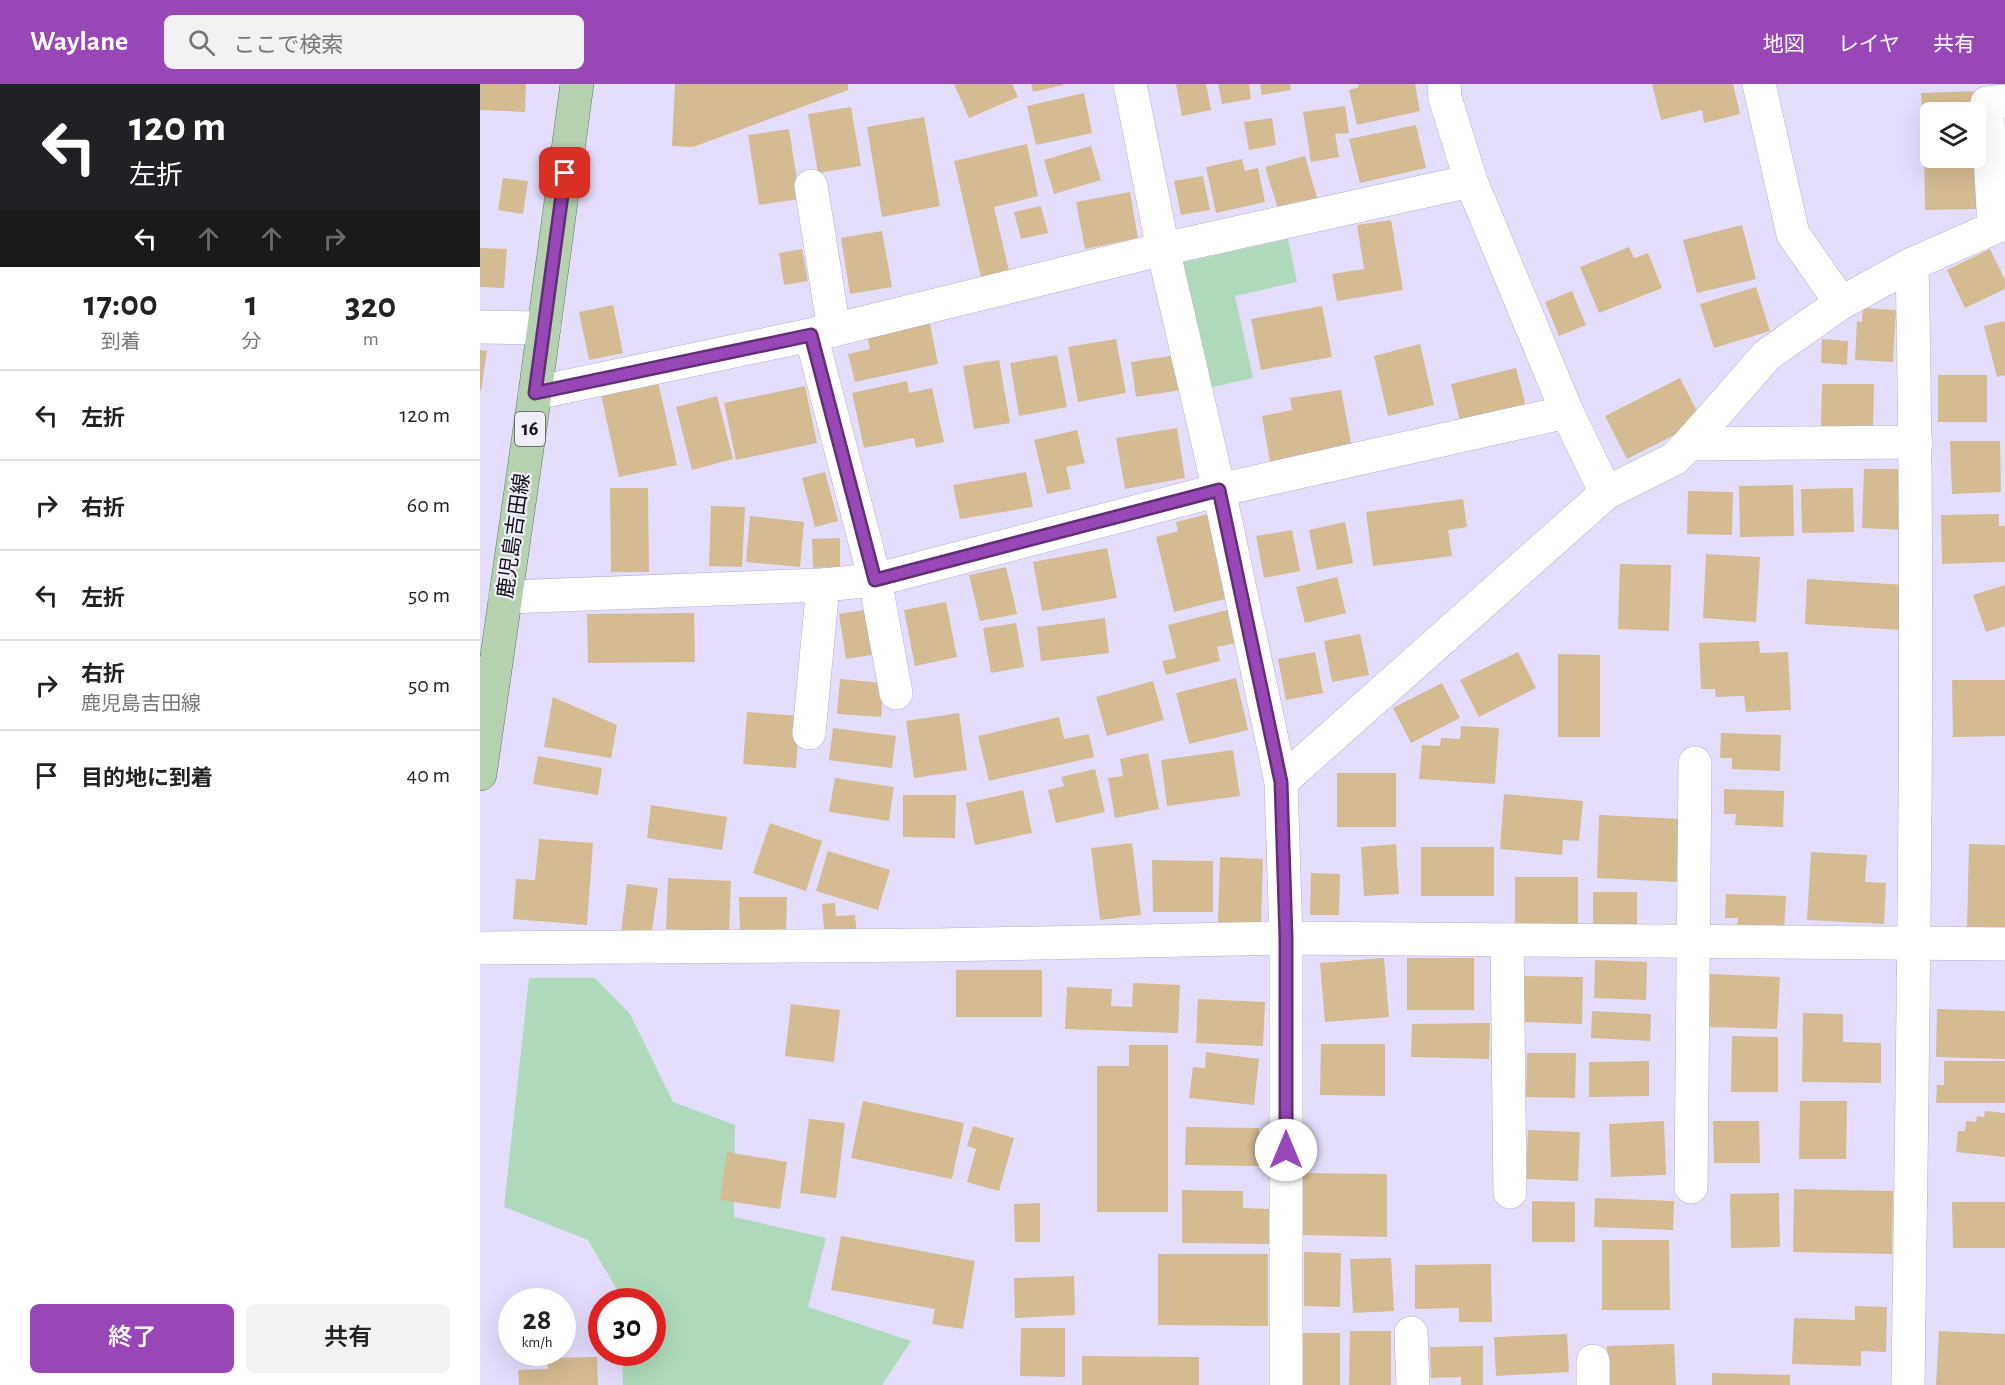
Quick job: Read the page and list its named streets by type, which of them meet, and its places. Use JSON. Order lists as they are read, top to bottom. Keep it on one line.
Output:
{"streets":{"main road":["16","鹿児島吉田線"]},"page":{"header":"Waylane","search":"ここで検索","nav":["地図","レイヤ","共有"],"turn":["120 m","左折"],"eta":["17:00","到着","1","分","320","m"],"list":[{"name":"左折","value":"120 m"},{"name":"右折","value":"60 m"},{"name":"左折","value":"50 m"},{"name":"右折","note":"鹿児島吉田線","value":"50 m"},{"name":"目的地に到着","value":"40 m"}],"speed":"28 km/h","limit":"30","buttons":["終了","共有"]}}
